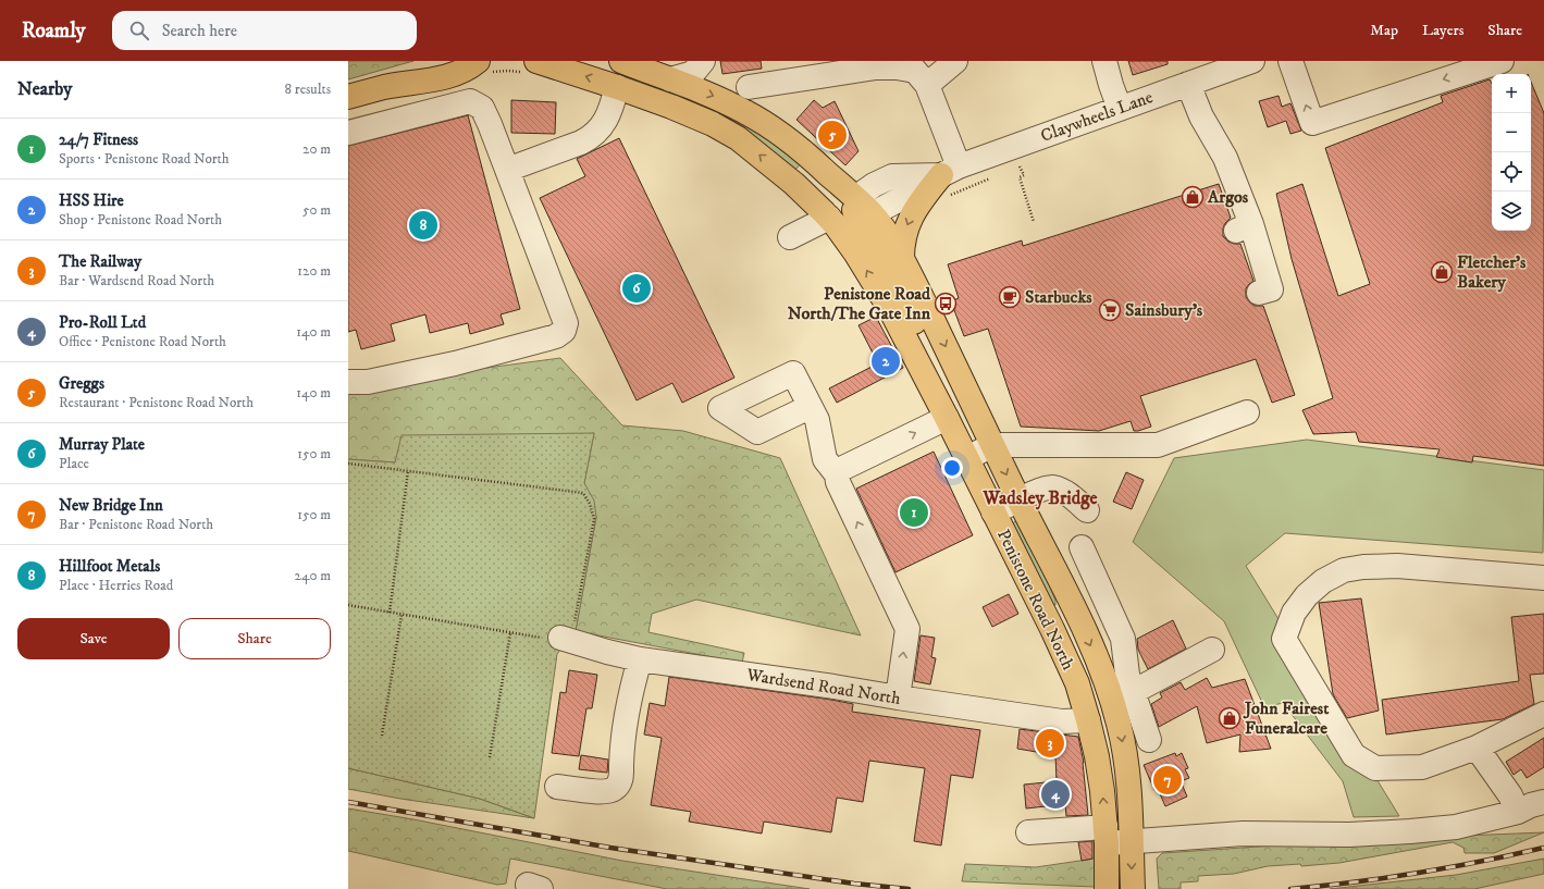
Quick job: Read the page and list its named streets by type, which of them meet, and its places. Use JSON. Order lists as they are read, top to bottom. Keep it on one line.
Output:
{"streets":{"main road":["Penistone Road North"],"street":["Claywheels Lane","Wardsend Road North"]},"crossings":[["Claywheels Lane","Penistone Road North"],["Penistone Road North","Wardsend Road North"]],"districts":["Wadsley Bridge"],"places":{"shop":["Argos","Fletcher's Bakery","John Fairest Funeralcare"],"cafe":["Starbucks"],"bus stop":["Penistone Road North/The Gate Inn"],"supermarket":["Sainsbury's"]},"page":{"header":"Roamly","search":"Search here","nav":["Map","Layers","Share"],"heading":["Nearby","8 results"],"map_buttons":["+","−"],"list":[{"mark":"1","name":"24/7 Fitness","note":"Sports · Penistone Road North","value":"20 m"},{"mark":"2","name":"HSS Hire","note":"Shop · Penistone Road North","value":"50 m"},{"mark":"3","name":"The Railway","note":"Bar · Wardsend Road North","value":"120 m"},{"mark":"4","name":"Pro-Roll Ltd","note":"Office · Penistone Road North","value":"140 m"},{"mark":"5","name":"Greggs","note":"Restaurant · Penistone Road North","value":"140 m"},{"mark":"6","name":"Murray Plate","note":"Place","value":"150 m"},{"mark":"7","name":"New Bridge Inn","note":"Bar · Penistone Road North","value":"150 m"},{"mark":"8","name":"Hillfoot Metals","note":"Place · Herries Road","value":"240 m"}],"pins":["5","8","6","2","1","3","7","4"],"buttons":["Save","Share"]}}
